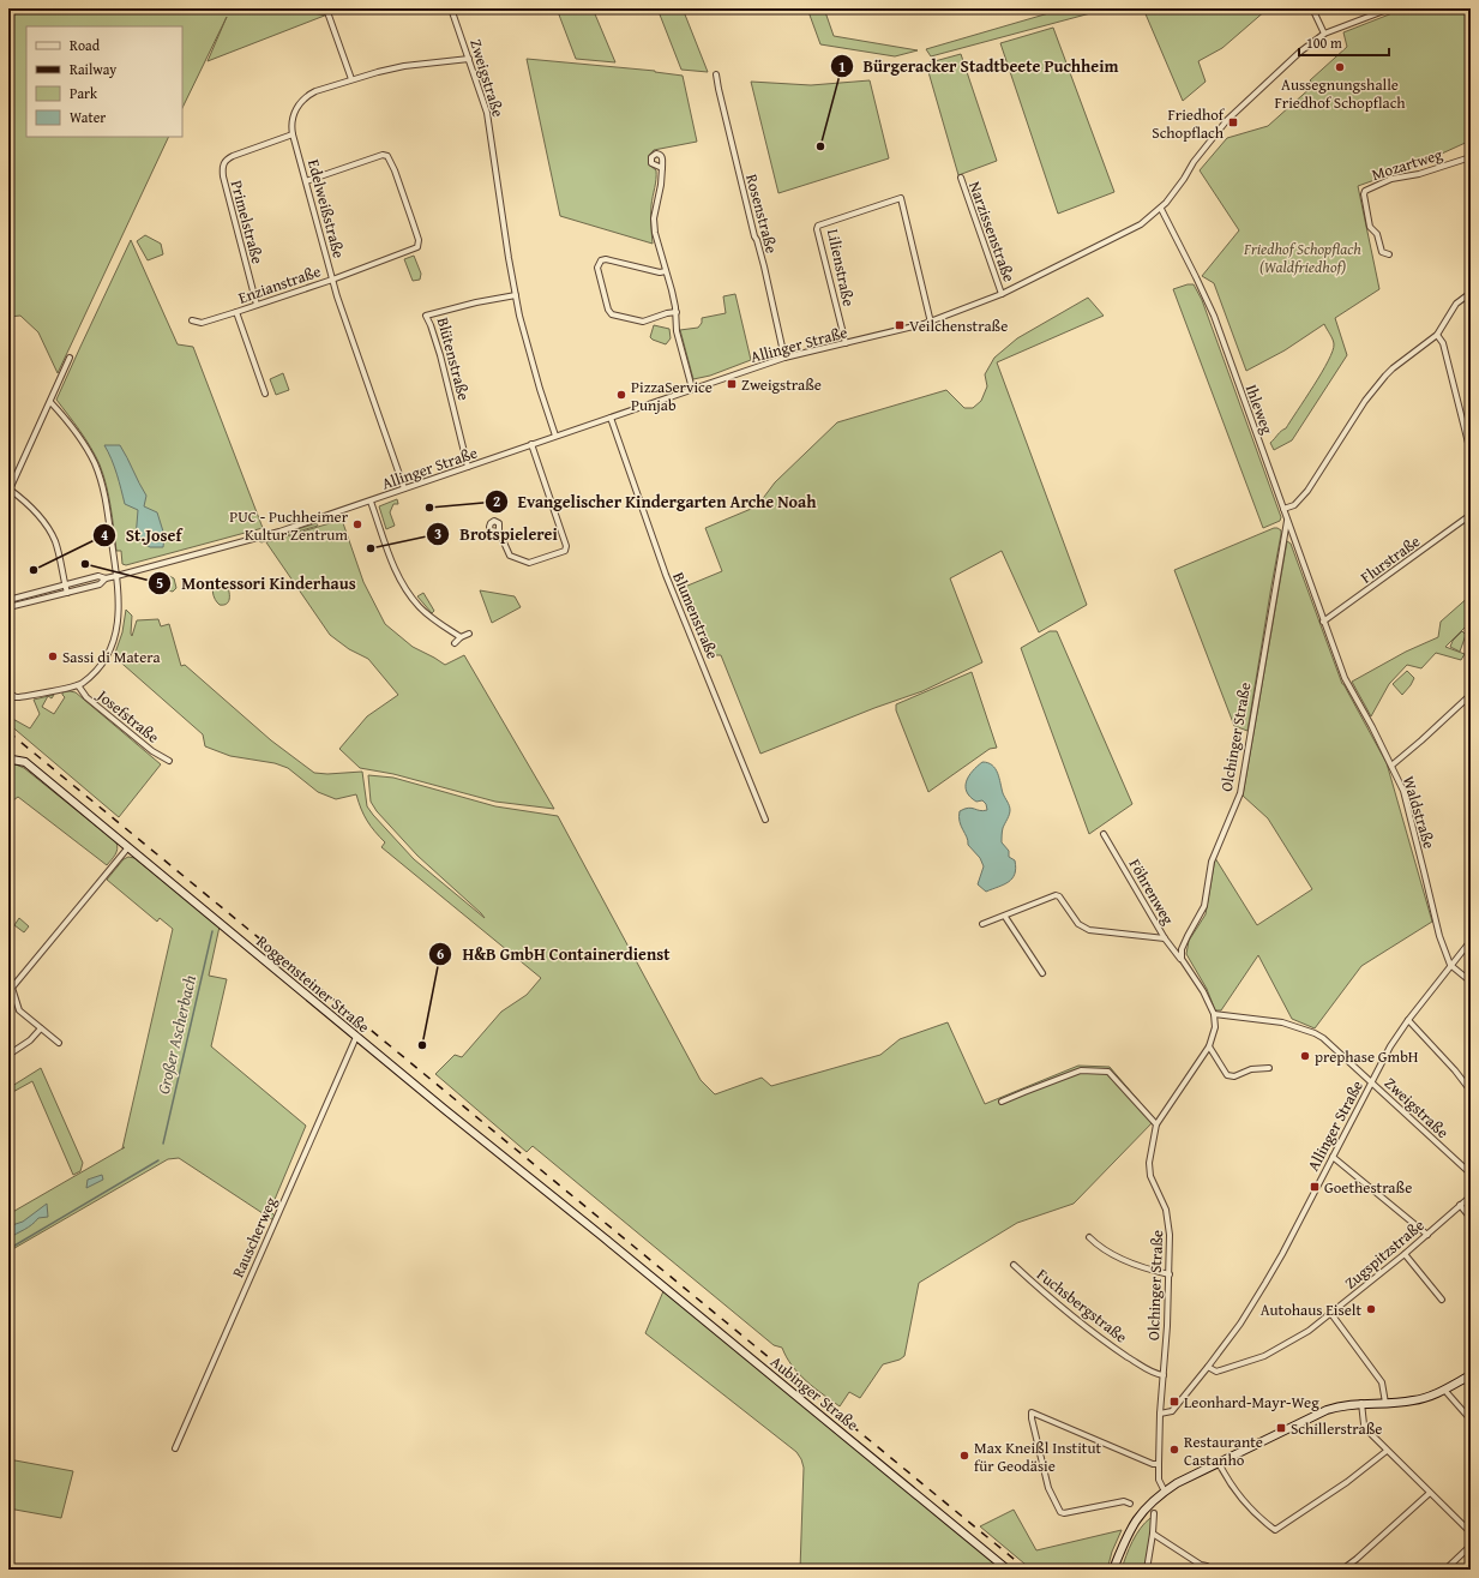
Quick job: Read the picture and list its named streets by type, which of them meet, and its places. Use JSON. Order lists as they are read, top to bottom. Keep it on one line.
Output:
{"streets":{"street":["Zweigstraße","Mozartweg","Edelweißstraße","Rosenstraße","Primelstraße","Narzissenstraße","Lilienstraße","Enzianstraße","Allinger Straße","Blütenstraße","Ihleweg","Flurstraße","Blumenstraße","Josefstraße","Olchinger Straße","Waldstraße","Föhrenweg","Roggensteiner Straße","Rauscherweg","Zugspitzstraße","Fuchsbergstraße","Aubinger Straße"]},"crossings":[["Zweigstraße","Edelweißstraße"],["Zweigstraße","Allinger Straße"],["Zweigstraße","Blütenstraße"],["Zweigstraße","Olchinger Straße"],["Edelweißstraße","Primelstraße"],["Edelweißstraße","Enzianstraße"],["Edelweißstraße","Allinger Straße"],["Rosenstraße","Allinger Straße"],["Primelstraße","Enzianstraße"],["Narzissenstraße","Allinger Straße"],["Lilienstraße","Allinger Straße"],["Allinger Straße","Blütenstraße"],["Allinger Straße","Ihleweg"],["Allinger Straße","Blumenstraße"],["Allinger Straße","Josefstraße"],["Allinger Straße","Olchinger Straße"],["Allinger Straße","Waldstraße"],["Allinger Straße","Zugspitzstraße"],["Ihleweg","Flurstraße"],["Ihleweg","Olchinger Straße"],["Ihleweg","Waldstraße"],["Flurstraße","Waldstraße"],["Olchinger Straße","Föhrenweg"],["Olchinger Straße","Fuchsbergstraße"],["Roggensteiner Straße","Rauscherweg"],["Roggensteiner Straße","Aubinger Straße"]],"water":["Großer Ascherbach"],"parks":["Friedhof Schopflach (Waldfriedhof)"],"places":{"other":["Aussegnungshalle Friedhof Schopflach","Bürgeracker Stadtbeete Puchheim","PizzaService Punjab","Evangelischer Kindergarten Arche Noah","PUC - Puchheimer Kultur Zentrum","Brotspielerei","Montessori Kinderhaus","St.Josef","Sassi di Matera","H&B GmbH Containerdienst","prephase GmbH","Autohaus Eiselt","Restaurante Castanho","Max Kneißl Institut für Geodäsie"],"transit":["Friedhof Schopflach","Veilchenstraße","Zweigstraße","Goethestraße","Leonhard-Mayr-Weg","Schillerstraße"]},"legend":["Road","Railway","Park","Water"],"scale_bar":"100 m"}
